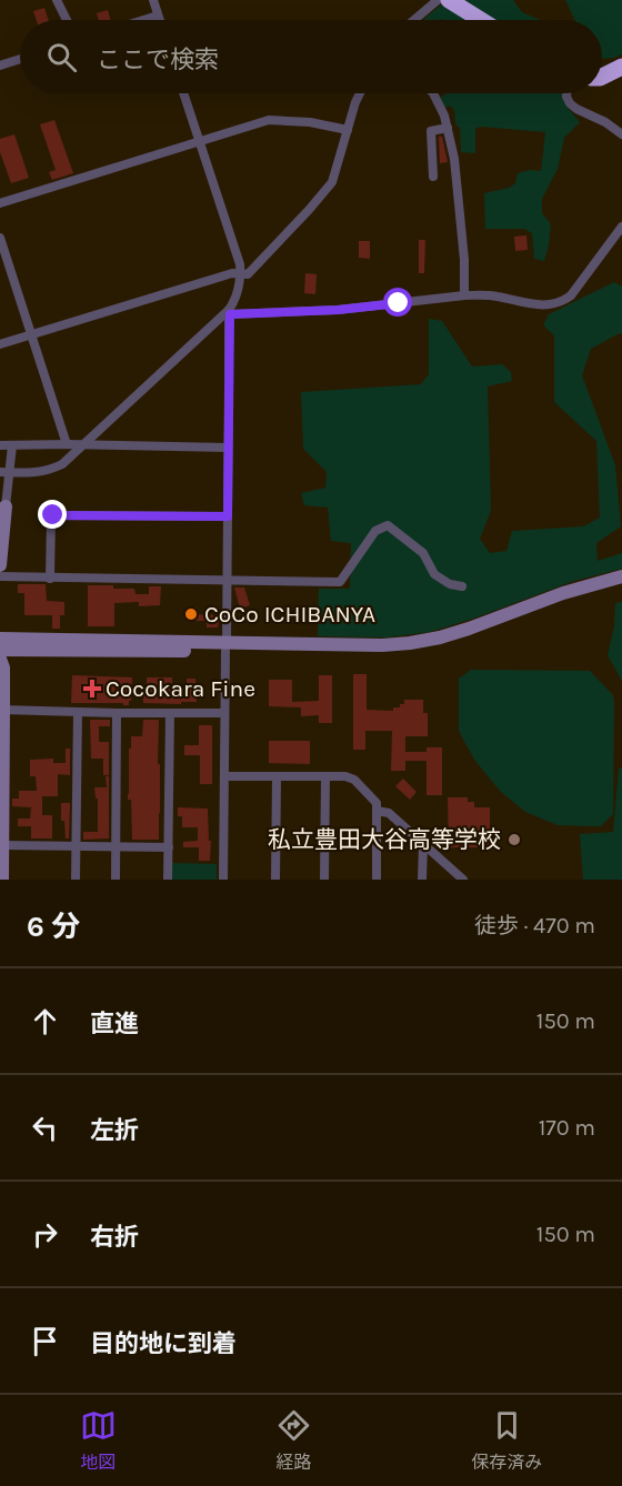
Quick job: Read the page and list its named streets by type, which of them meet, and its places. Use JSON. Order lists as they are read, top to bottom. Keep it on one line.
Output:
{"places":{"other":["CoCo ICHIBANYA","私立豊田大谷高等学校"],"health":["Cocokara Fine"]},"page":{"search":"ここで検索","heading":["6 分","徒歩 · 470 m"],"list":[["直進","150 m"],["左折","170 m"],["右折","150 m"],"目的地に到着"],"nav":["地図","経路","保存済み"]}}
